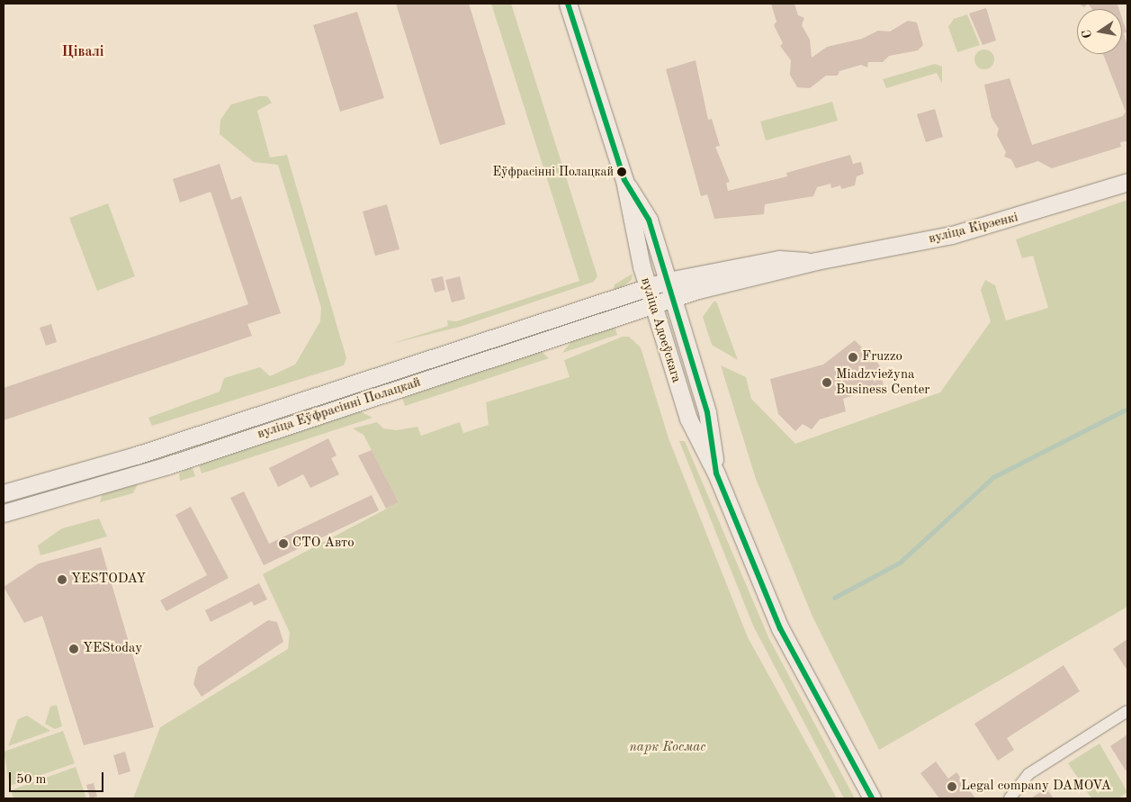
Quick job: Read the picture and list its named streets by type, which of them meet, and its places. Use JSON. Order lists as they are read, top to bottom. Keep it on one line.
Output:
{"streets":{"main road":["вуліца Кірэенкі","вуліца Адоеўскага","вуліца Еўфрасінні Полацкай"]},"crossings":[["вуліца Кірэенкі","вуліца Адоеўскага"],["вуліца Кірэенкі","вуліца Еўфрасінні Полацкай"],["вуліца Адоеўскага","вуліца Еўфрасінні Полацкай"]],"districts":["Цівалі"],"parks":["парк Космас"],"places":["Еўфрасінні Полацкай","Fruzzo","Miadzviežyna Business Center","СТО Авто","YESTODAY","YEStoday","Legal company DAMOVA"],"scale_bar":"50 m","north":"left"}
